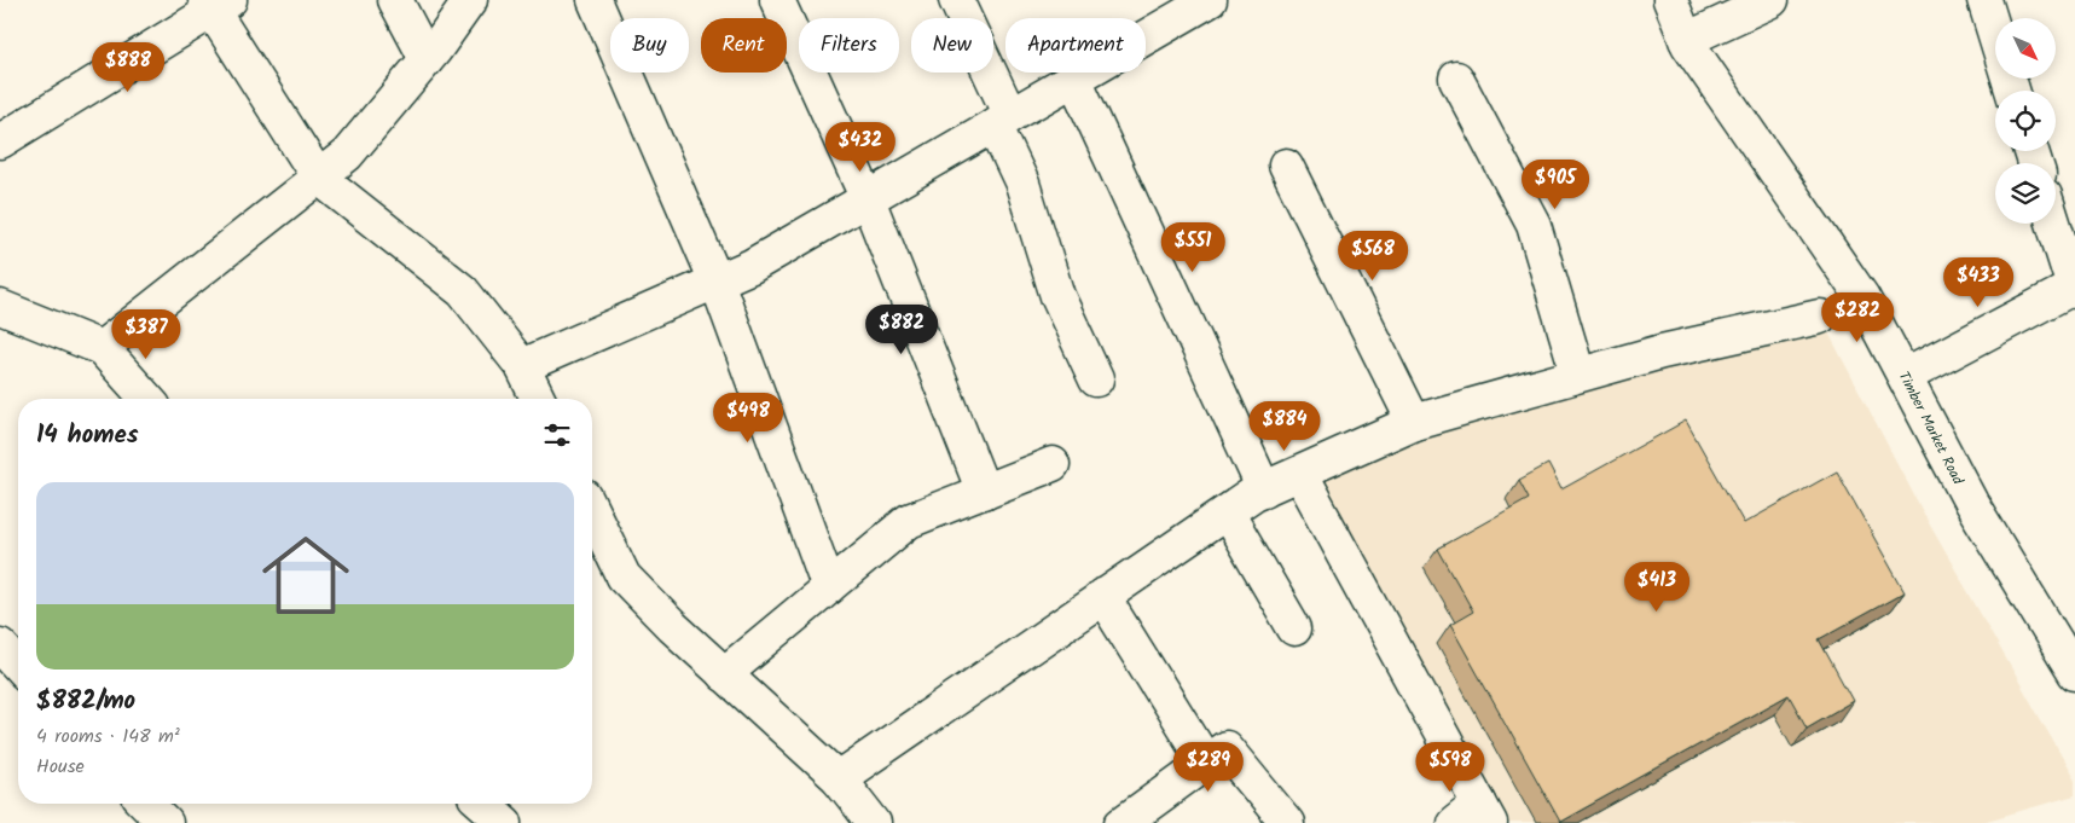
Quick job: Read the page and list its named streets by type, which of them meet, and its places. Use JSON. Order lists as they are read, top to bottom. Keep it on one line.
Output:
{"streets":{"street":["Timber Market Road"]},"north":"bottom right","page":{"chip":["Buy","Rent","Filters","New","Apartment"],"price":["$888","$432","$905","$551","$568","$433","$282","$882","$387","$498","$884","$413","$289","$598"],"heading":"14 homes","list":[{"name":"$882/mo","note":"4 rooms · 148 m² · House"}]}}
